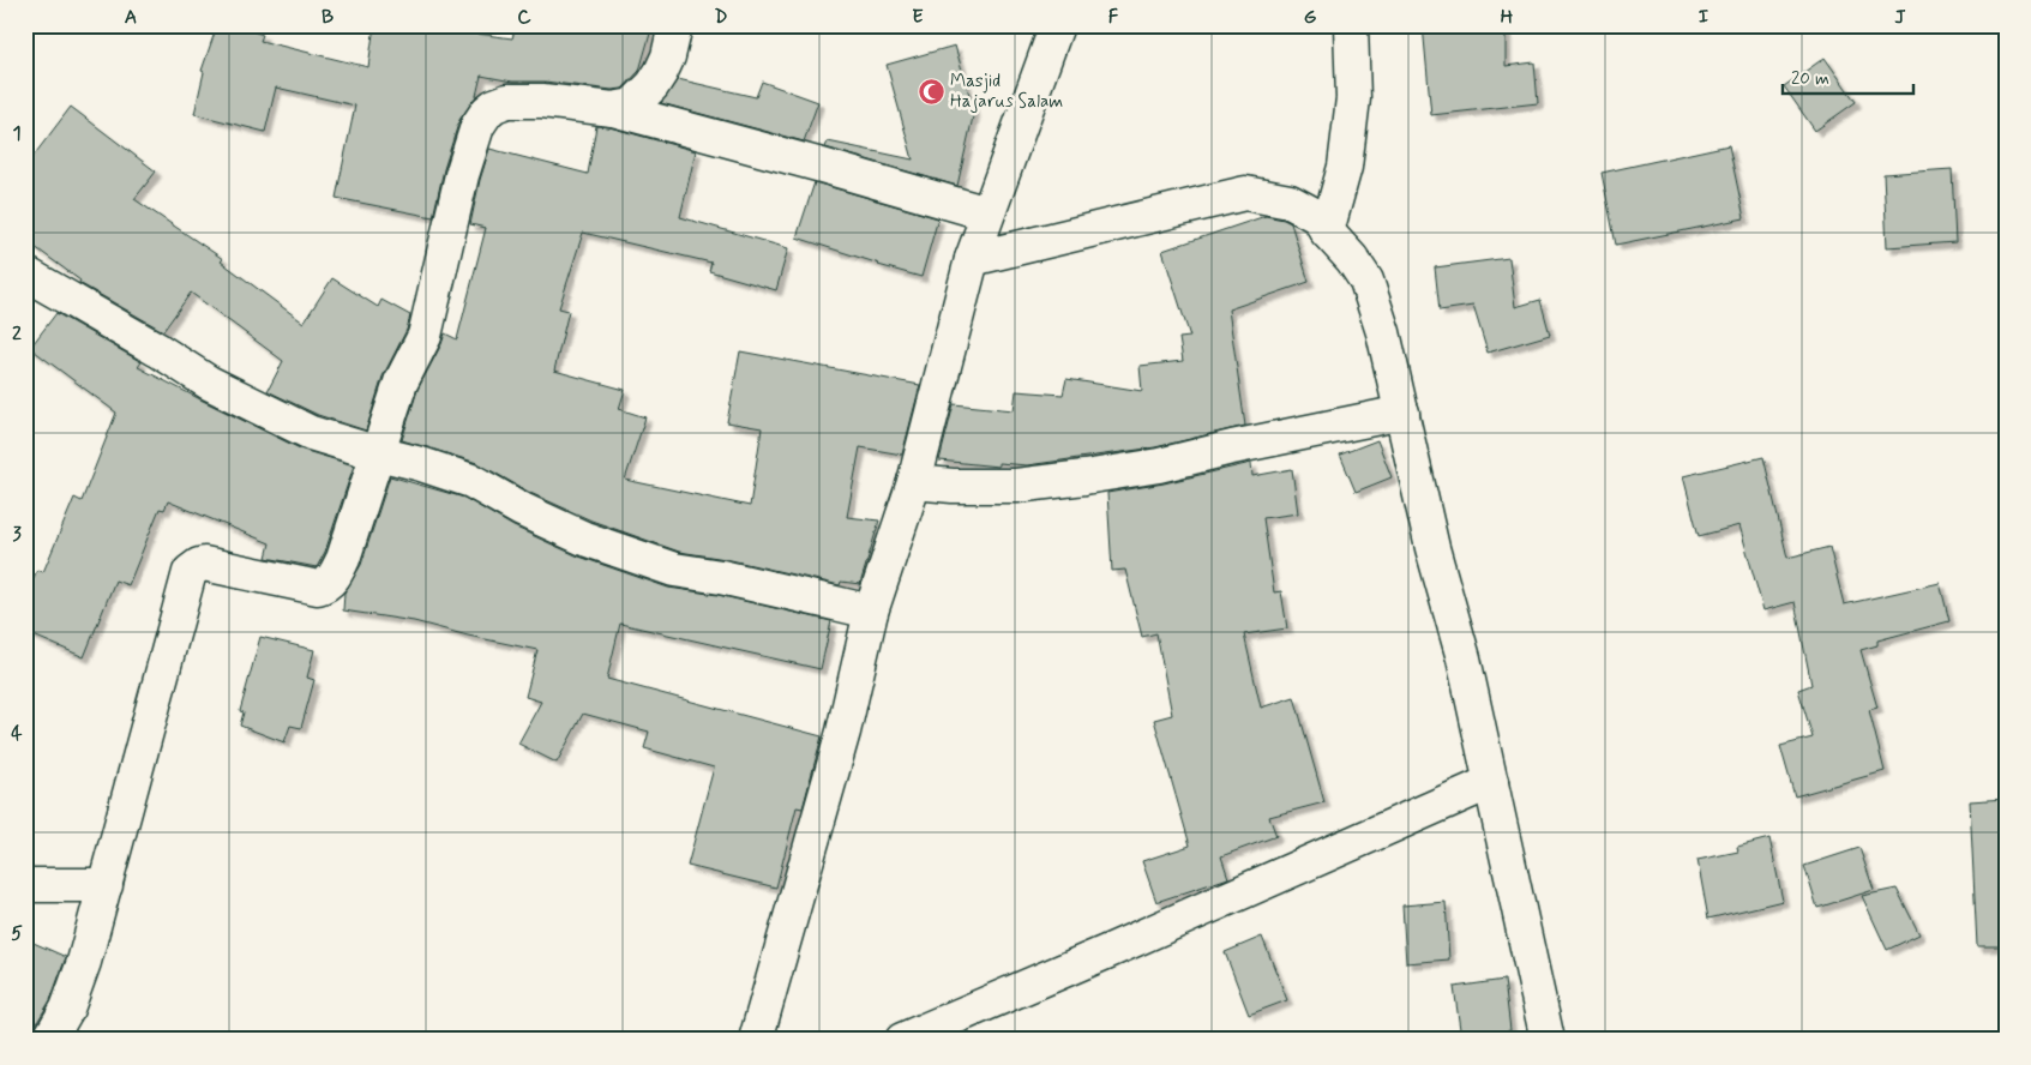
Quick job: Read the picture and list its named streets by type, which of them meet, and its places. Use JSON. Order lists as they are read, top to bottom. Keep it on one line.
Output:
{"places":{"mosque":["Masjid Hajarus Salam"]},"scale_bar":"20 m","grid":{"columns":["A","B","C","D","E","F","G","H","I","J"],"rows":["1","2","3","4","5"]}}
